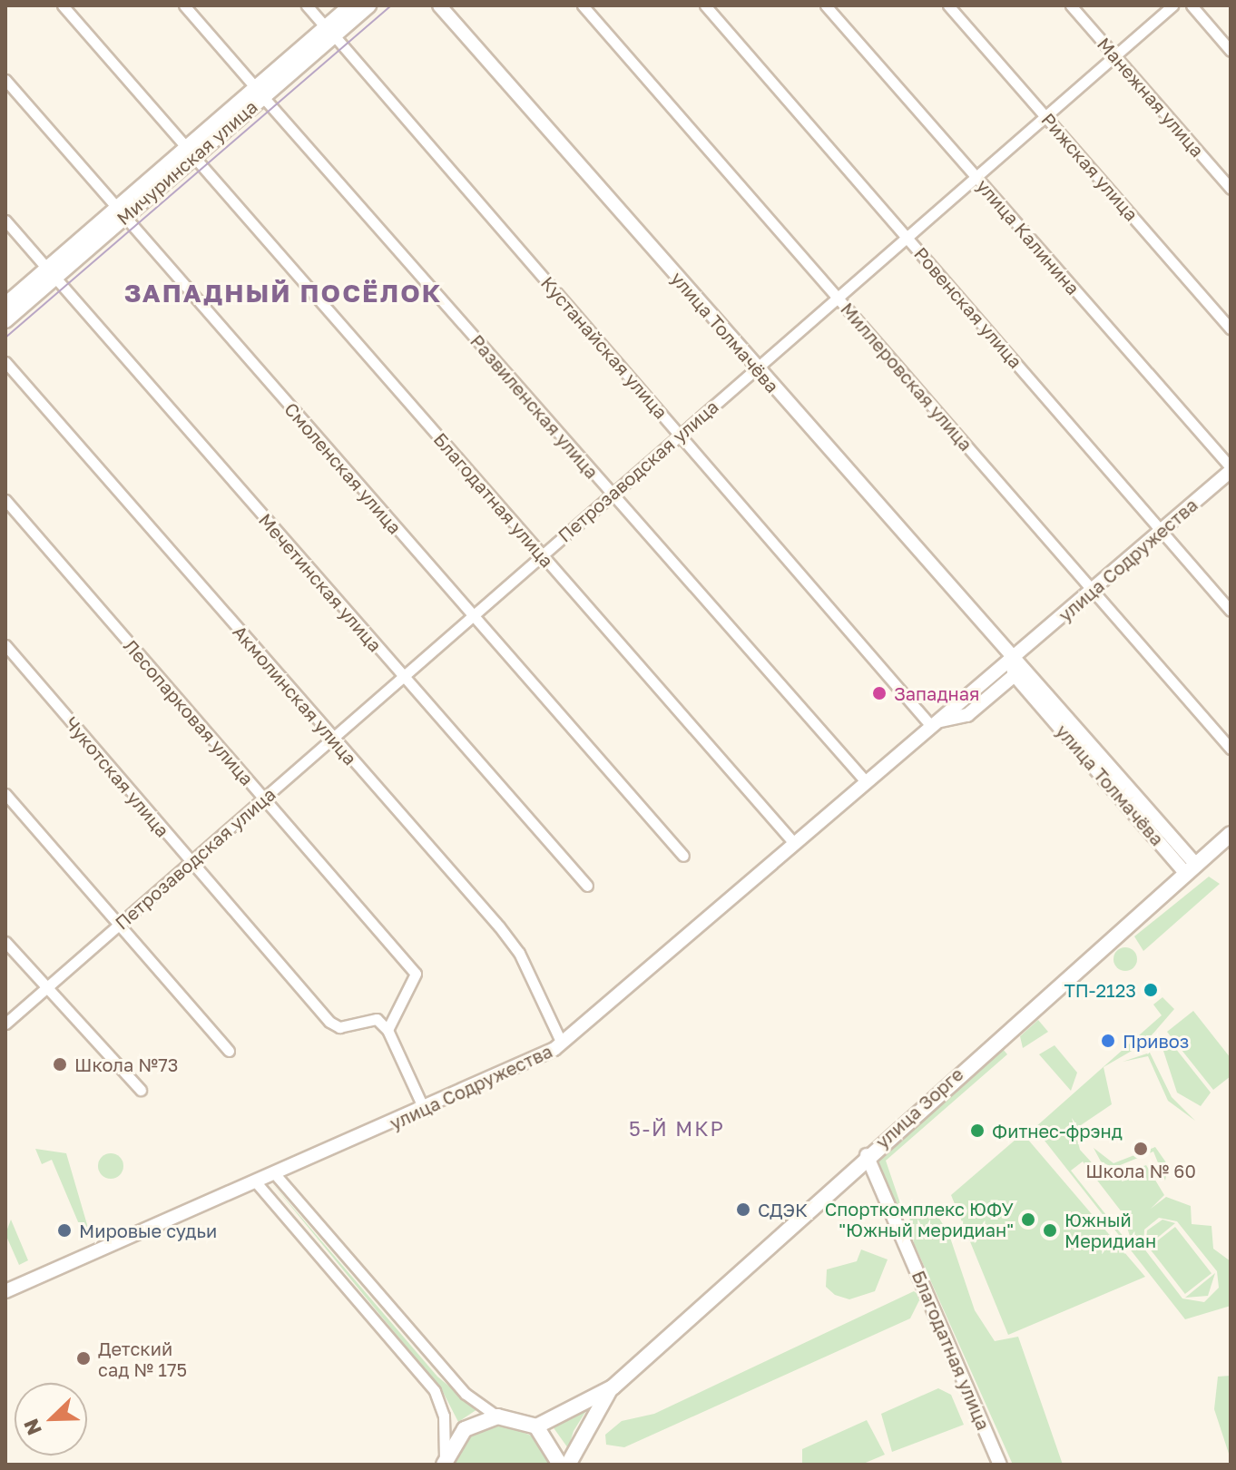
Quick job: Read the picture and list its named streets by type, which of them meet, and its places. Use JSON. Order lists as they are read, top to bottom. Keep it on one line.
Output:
{"streets":{"main road":["Мичуринская улица","улица Зорге"],"street":["Манежная улица","Рижская улица","улица Калинина","Ровенская улица","улица Толмачёва","Кустанайская улица","Миллеровская улица","Развиленская улица","Смоленская улица","Петрозаводская улица","Благодатная улица","улица Содружества","Мечетинская улица","Акмолинская улица","Лесопарковая улица","Чукотская улица"]},"crossings":[["Манежная улица","Петрозаводская улица"],["Мичуринская улица","Кустанайская улица"],["Мичуринская улица","Развиленская улица"],["Мичуринская улица","Смоленская улица"],["Мичуринская улица","Благодатная улица"],["Мичуринская улица","Мечетинская улица"],["Рижская улица","Петрозаводская улица"],["улица Калинина","Петрозаводская улица"],["улица Калинина","улица Содружества"],["Ровенская улица","Петрозаводская улица"],["Ровенская улица","улица Содружества"],["улица Толмачёва","Петрозаводская улица"],["улица Толмачёва","улица Содружества"],["улица Толмачёва","улица Зорге"],["Кустанайская улица","Петрозаводская улица"],["Кустанайская улица","улица Содружества"],["Миллеровская улица","Петрозаводская улица"],["Миллеровская улица","улица Содружества"],["Развиленская улица","Петрозаводская улица"],["Развиленская улица","улица Содружества"],["Смоленская улица","Петрозаводская улица"],["Петрозаводская улица","Благодатная улица"],["Петрозаводская улица","Мечетинская улица"],["Петрозаводская улица","Акмолинская улица"],["Петрозаводская улица","Лесопарковая улица"],["Петрозаводская улица","Чукотская улица"],["Благодатная улица","улица Содружества"],["Благодатная улица","улица Зорге"],["улица Содружества","Акмолинская улица"],["Лесопарковая улица","Чукотская улица"]],"districts":["ЗАПАДНЫЙ ПОСЁЛОК","5-Й МКР"],"places":["Западная","ТП-2123","Привоз","Школа №73","Фитнес-фрэнд","Школа № 60","СДЭК","Спорткомплекс ЮФУ \"Южный меридиан\"","Мировые судьи","Южный Меридиан","Детский сад № 175"],"north":"bottom left"}
